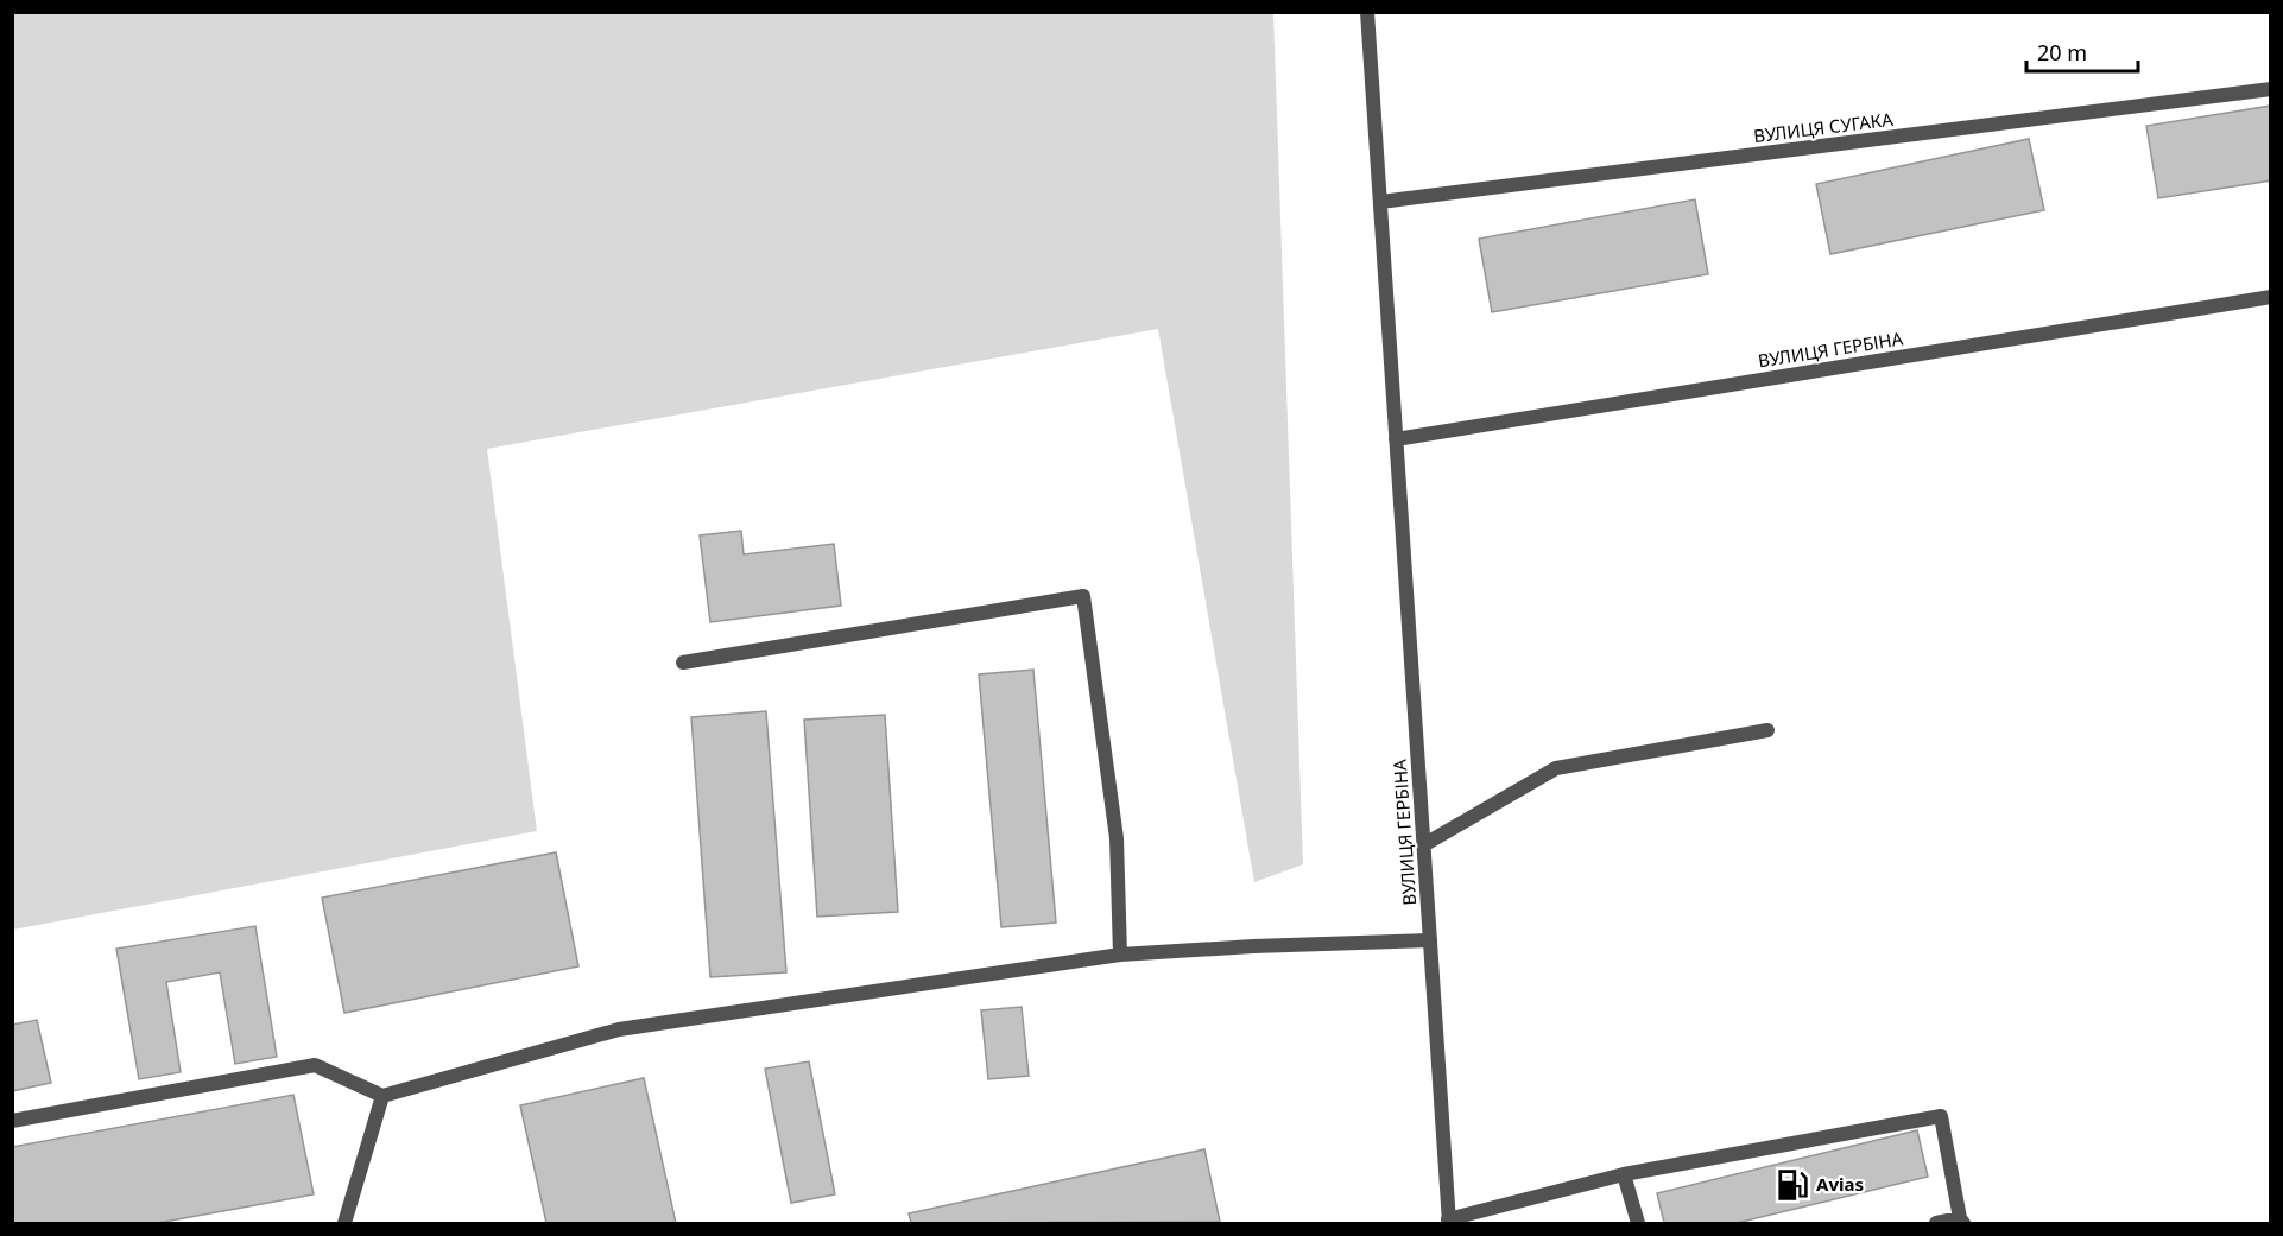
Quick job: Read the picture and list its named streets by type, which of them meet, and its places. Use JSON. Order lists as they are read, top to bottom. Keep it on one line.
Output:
{"streets":{"street":["ВУЛИЦЯ СУГАКА","ВУЛИЦЯ ГЕРБІНА"]},"crossings":[["ВУЛИЦЯ СУГАКА","ВУЛИЦЯ ГЕРБІНА"]],"places":{"fuel station":["Avias"]},"scale_bar":"20 m"}
